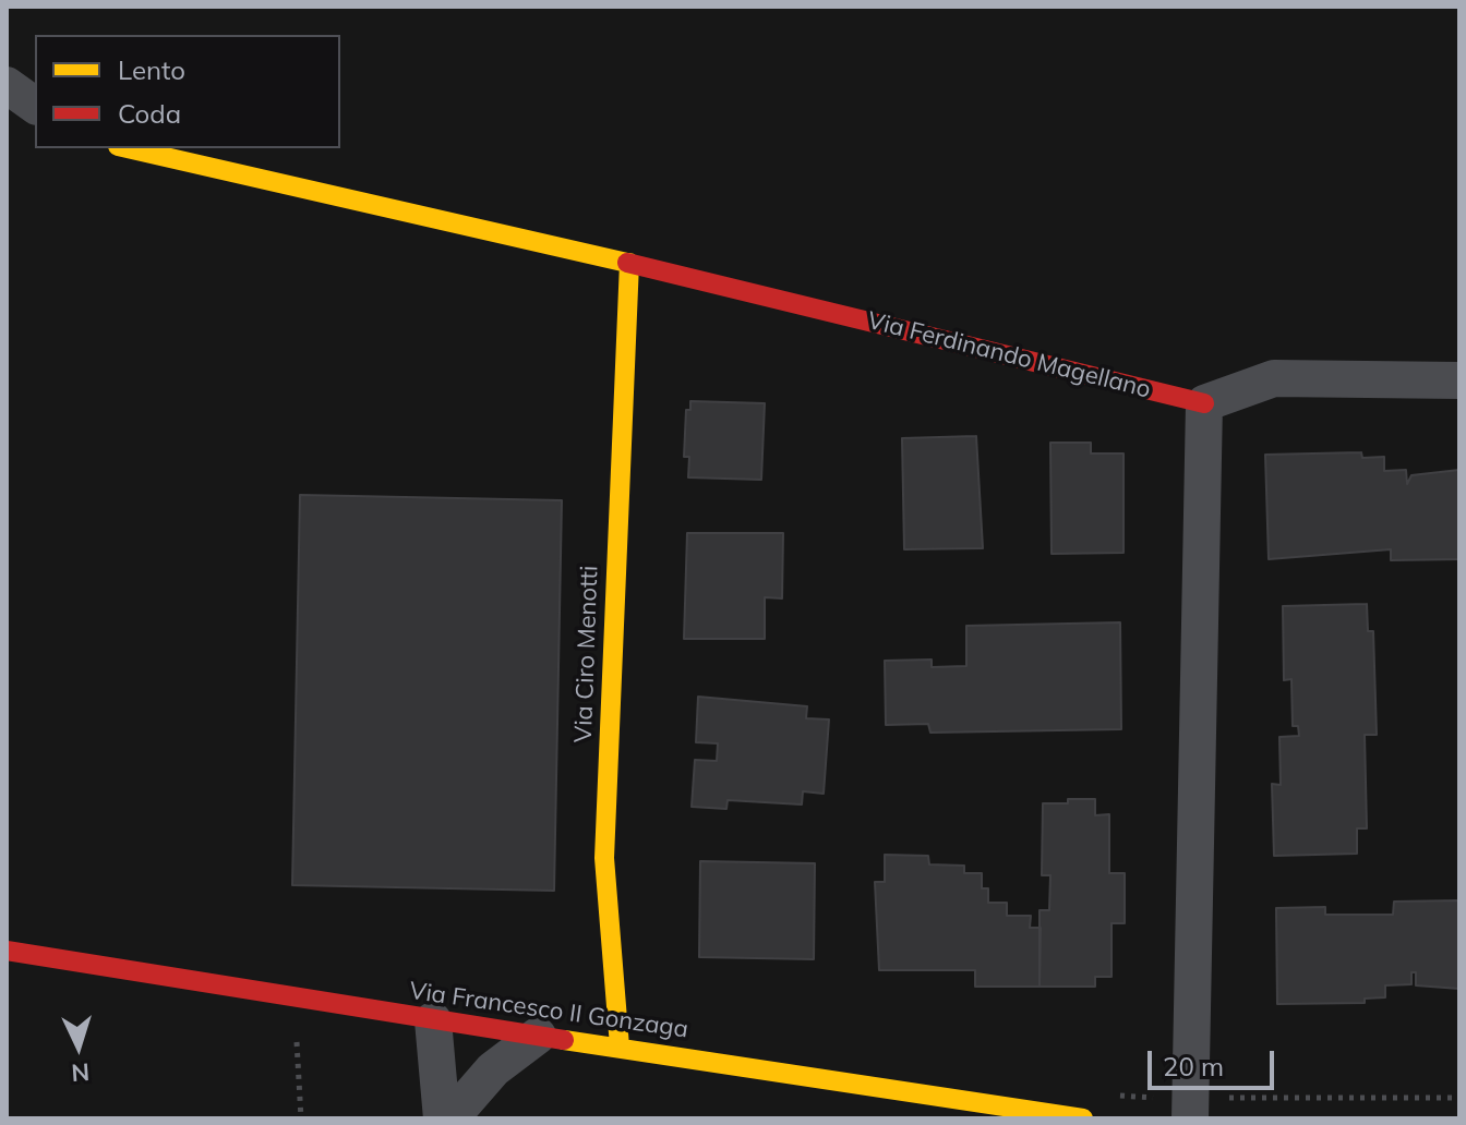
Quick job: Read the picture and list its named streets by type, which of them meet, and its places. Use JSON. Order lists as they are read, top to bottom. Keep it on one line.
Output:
{"streets":{"street":["Via Ferdinando Magellano","Via Ciro Menotti","Via Francesco II Gonzaga"]},"crossings":[["Via Ferdinando Magellano","Via Ciro Menotti"],["Via Ciro Menotti","Via Francesco II Gonzaga"]],"legend":["Lento","Coda"],"scale_bar":"20 m","north":"bottom"}
